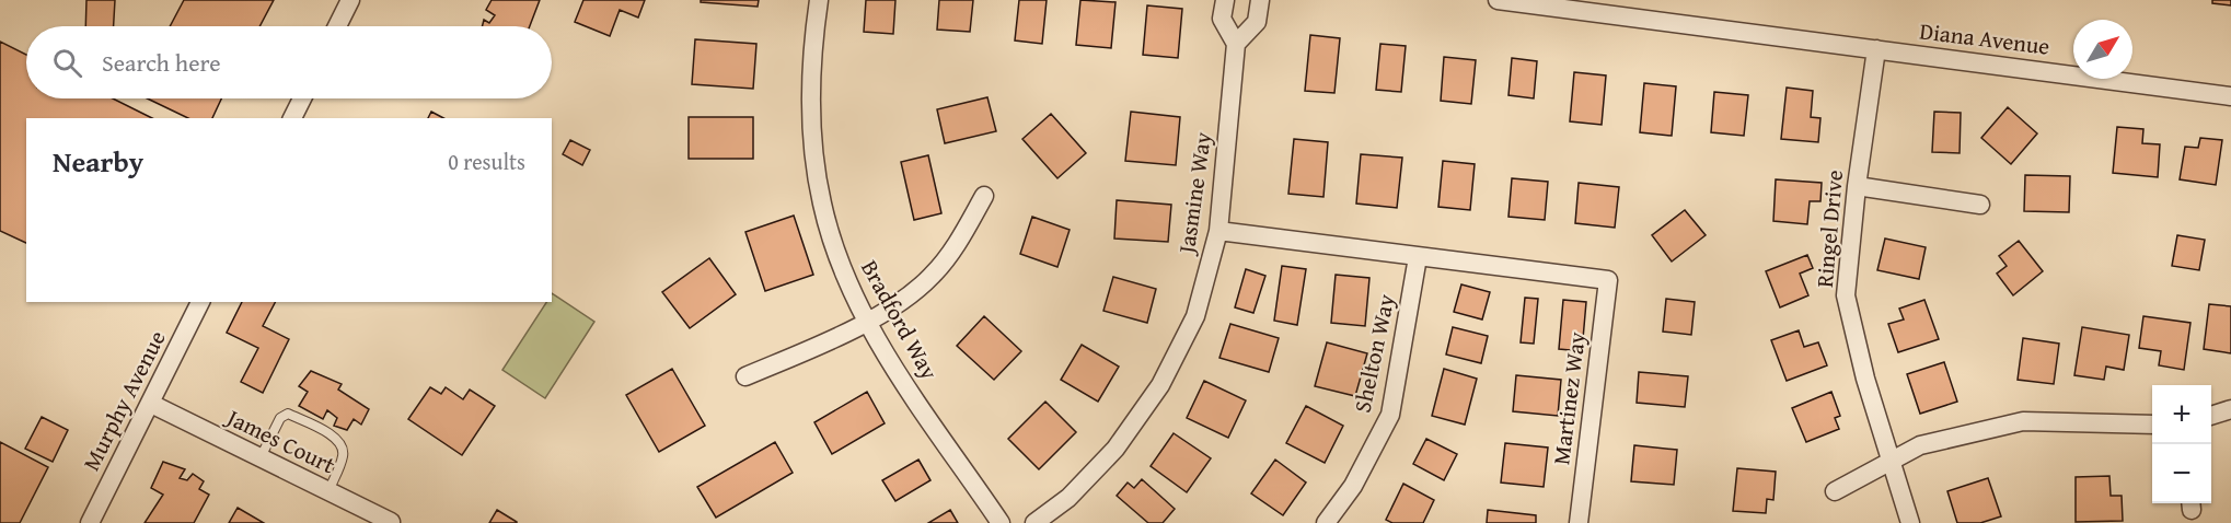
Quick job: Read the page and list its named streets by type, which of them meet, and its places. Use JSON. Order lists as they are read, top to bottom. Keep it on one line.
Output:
{"streets":{"street":["Diana Avenue","Jasmine Way","Ringel Drive","Bradford Way","Shelton Way","Martinez Way","Murphy Avenue","James Court"]},"crossings":[["Diana Avenue","Ringel Drive"],["Shelton Way","Martinez Way"],["Murphy Avenue","James Court"]],"north":"top right","page":{"search":"Search here","heading":["Nearby","0 results"],"map_buttons":["+","−"]}}
